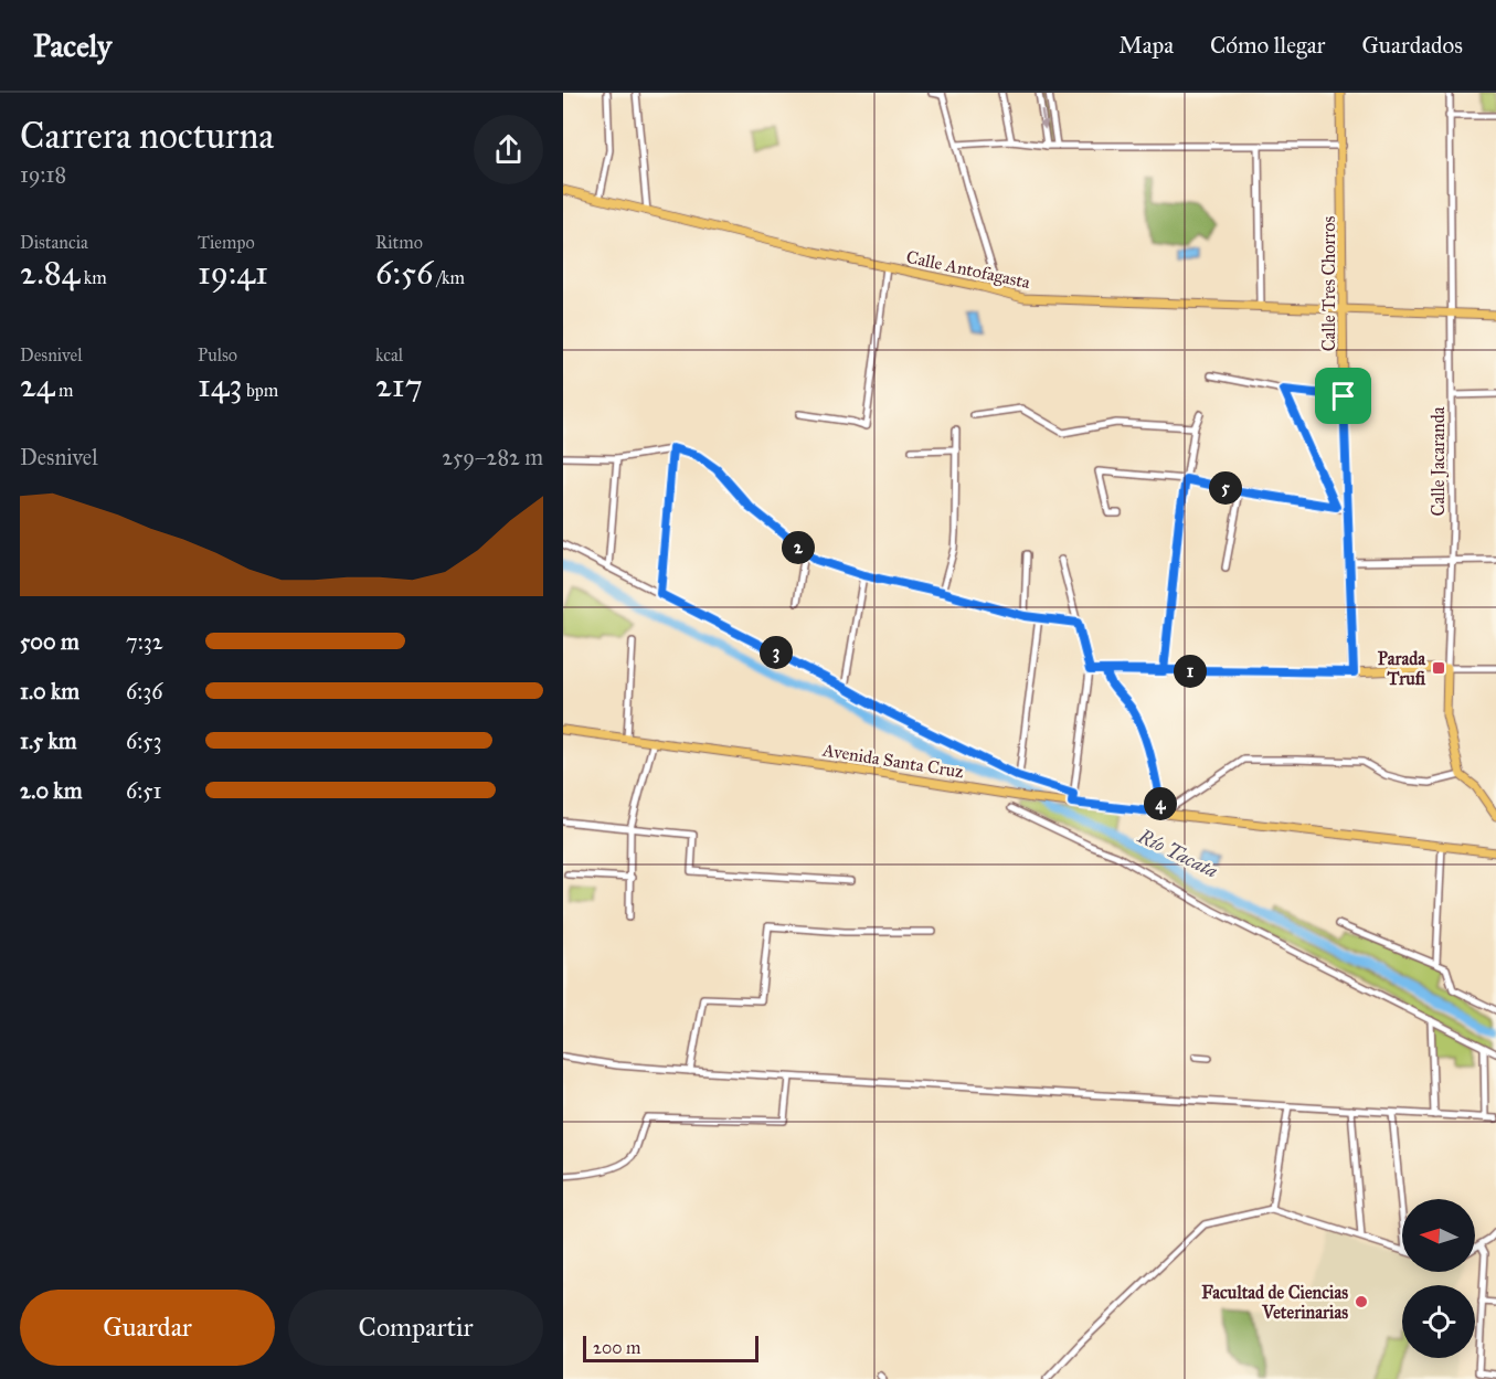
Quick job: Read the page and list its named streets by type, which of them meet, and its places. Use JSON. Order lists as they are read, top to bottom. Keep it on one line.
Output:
{"streets":{"main road":["Calle Antofagasta","Calle Tres Chorros","Calle Jacaranda","Avenida Santa Cruz"]},"crossings":[["Calle Antofagasta","Calle Tres Chorros"],["Calle Antofagasta","Calle Jacaranda"]],"water":["Río Tacata"],"places":{"transit":["Parada Trufi"],"other":["Facultad de Ciencias Veterinarias"]},"scale_bar":"200 m","north":"left","page":{"header":"Pacely","nav":["Mapa","Cómo llegar","Guardados"],"heading":["Carrera nocturna","19:18"],"stats":[["Distancia","2.84 km"],["Tiempo","19:41"],["Ritmo","6:56 /km"],["Desnivel","24 m"],["Pulso","143 bpm"],["kcal","217"]],"chart":["Desnivel","259–282 m"],"pins":["5","2","3","1","4"],"list":[{"name":"500 m","note":"7:32"},{"name":"1.0 km","note":"6:36"},{"name":"1.5 km","note":"6:53"},{"name":"2.0 km","note":"6:51"}],"buttons":["Guardar","Compartir"],"scale":"200 m"}}
